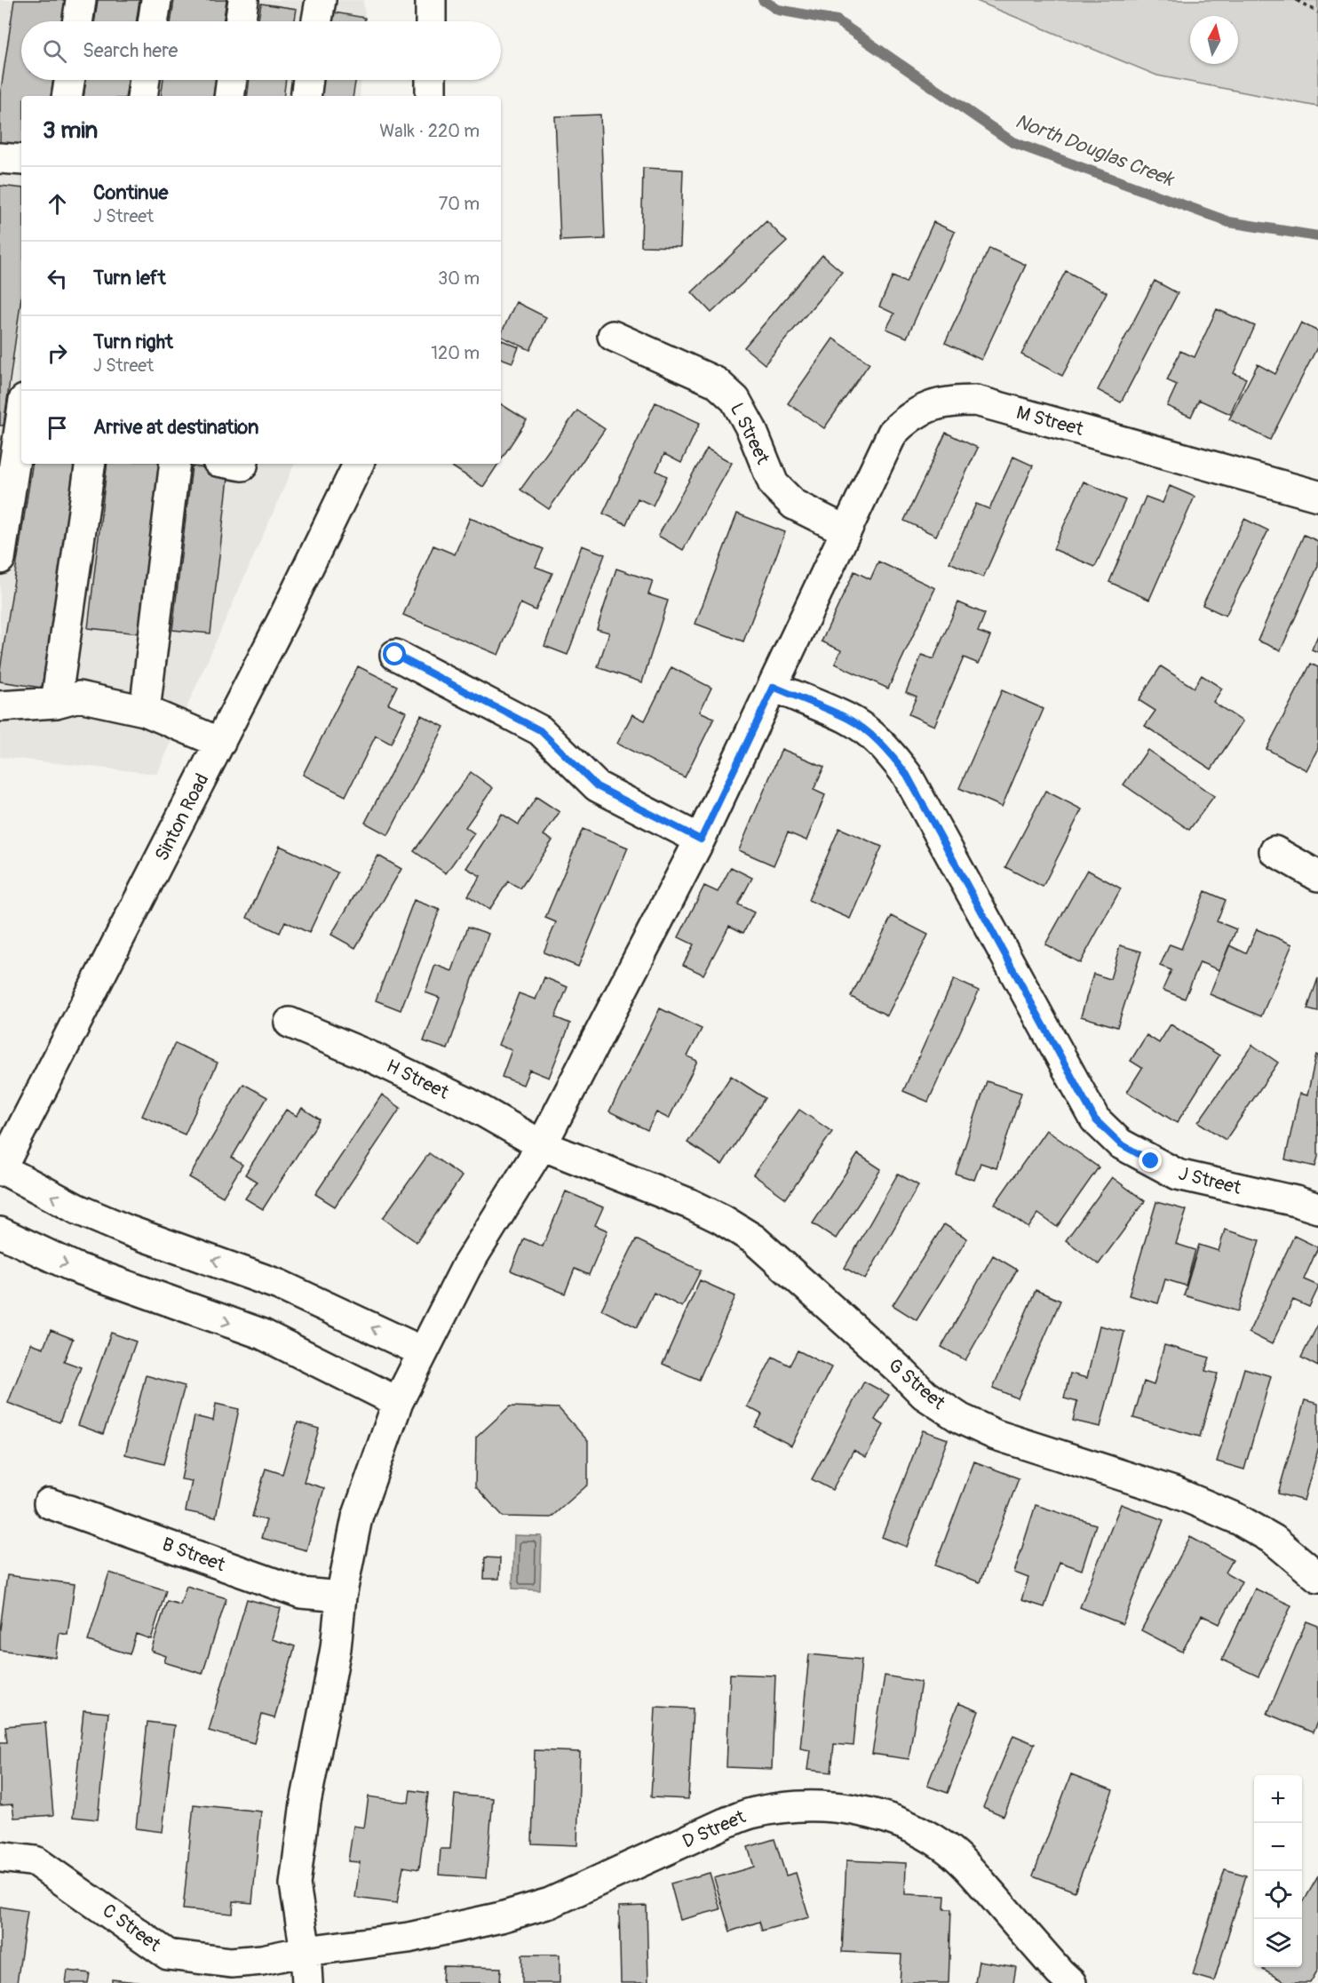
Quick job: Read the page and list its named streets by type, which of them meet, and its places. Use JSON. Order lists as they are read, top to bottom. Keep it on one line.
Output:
{"streets":{"street":["M Street","L Street","Sinton Road","H Street","J Street","G Street","B Street","D Street","C Street"]},"crossings":[["M Street","L Street"],["M Street","H Street"],["M Street","J Street"],["M Street","G Street"],["M Street","B Street"],["M Street","D Street"],["M Street","C Street"],["H Street","G Street"],["D Street","C Street"]],"water":["North Douglas Creek"],"north":"top","page":{"search":"Search here","heading":["3 min","Walk · 220 m"],"list":[["Continue","J Street","70 m"],["Turn left","30 m"],["Turn right","J Street","120 m"],"Arrive at destination"],"map_buttons":["+","−"]}}
